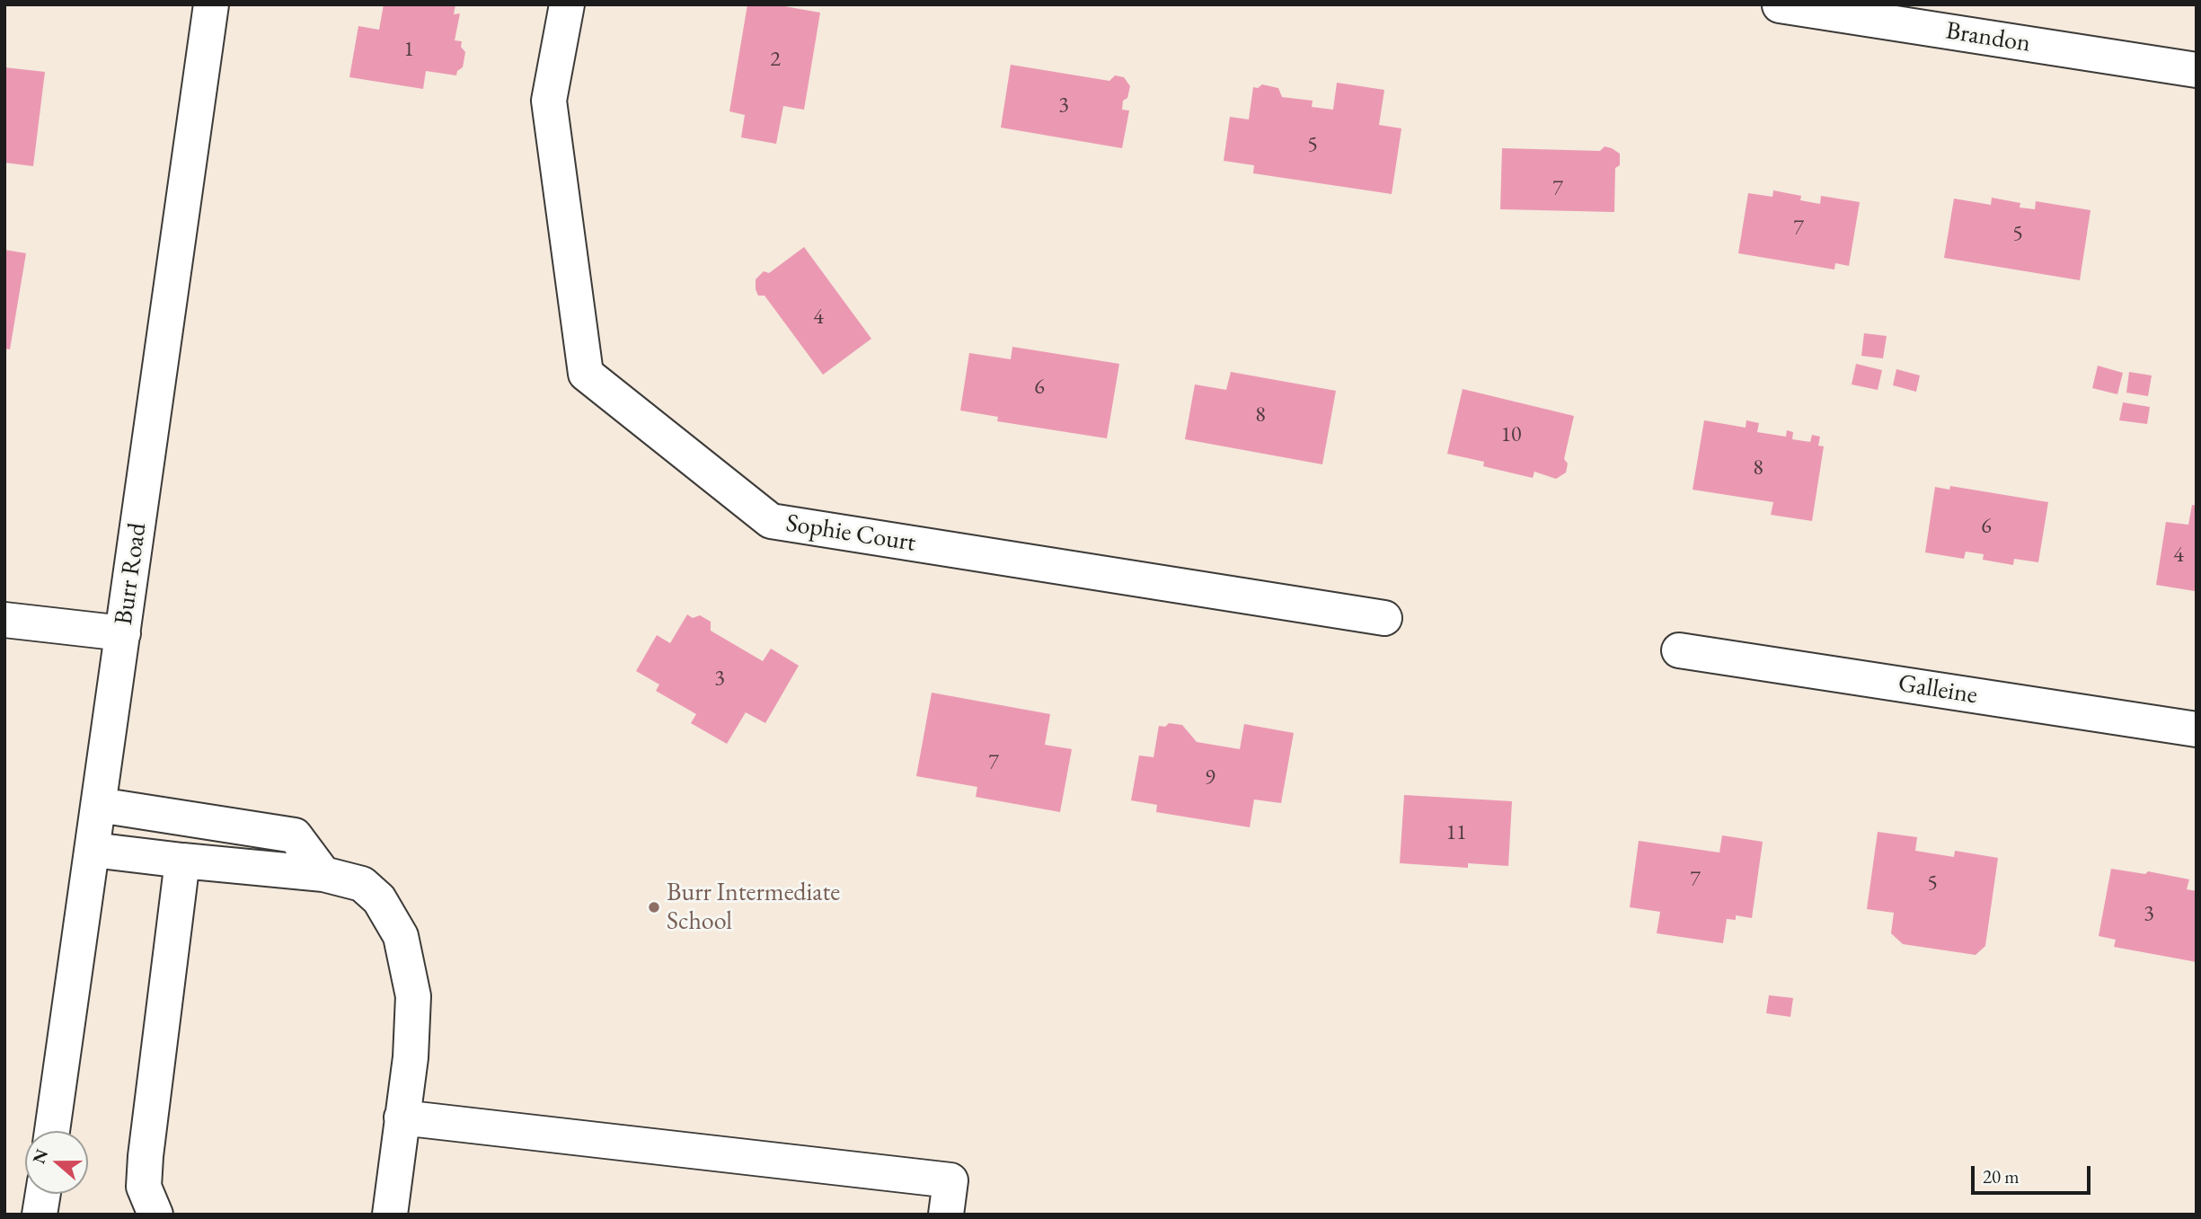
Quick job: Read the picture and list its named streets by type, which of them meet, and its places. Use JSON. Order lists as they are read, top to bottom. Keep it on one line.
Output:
{"streets":{"street":["Brandon","Sophie Court","Burr Road","Galleine"]},"places":["Burr Intermediate School"],"house_numbers":["1","2","3","5","7","7","5","4","6","8","10","8","6","4","3","7","9","11","7","5","3"],"scale_bar":"20 m","north":"left"}
